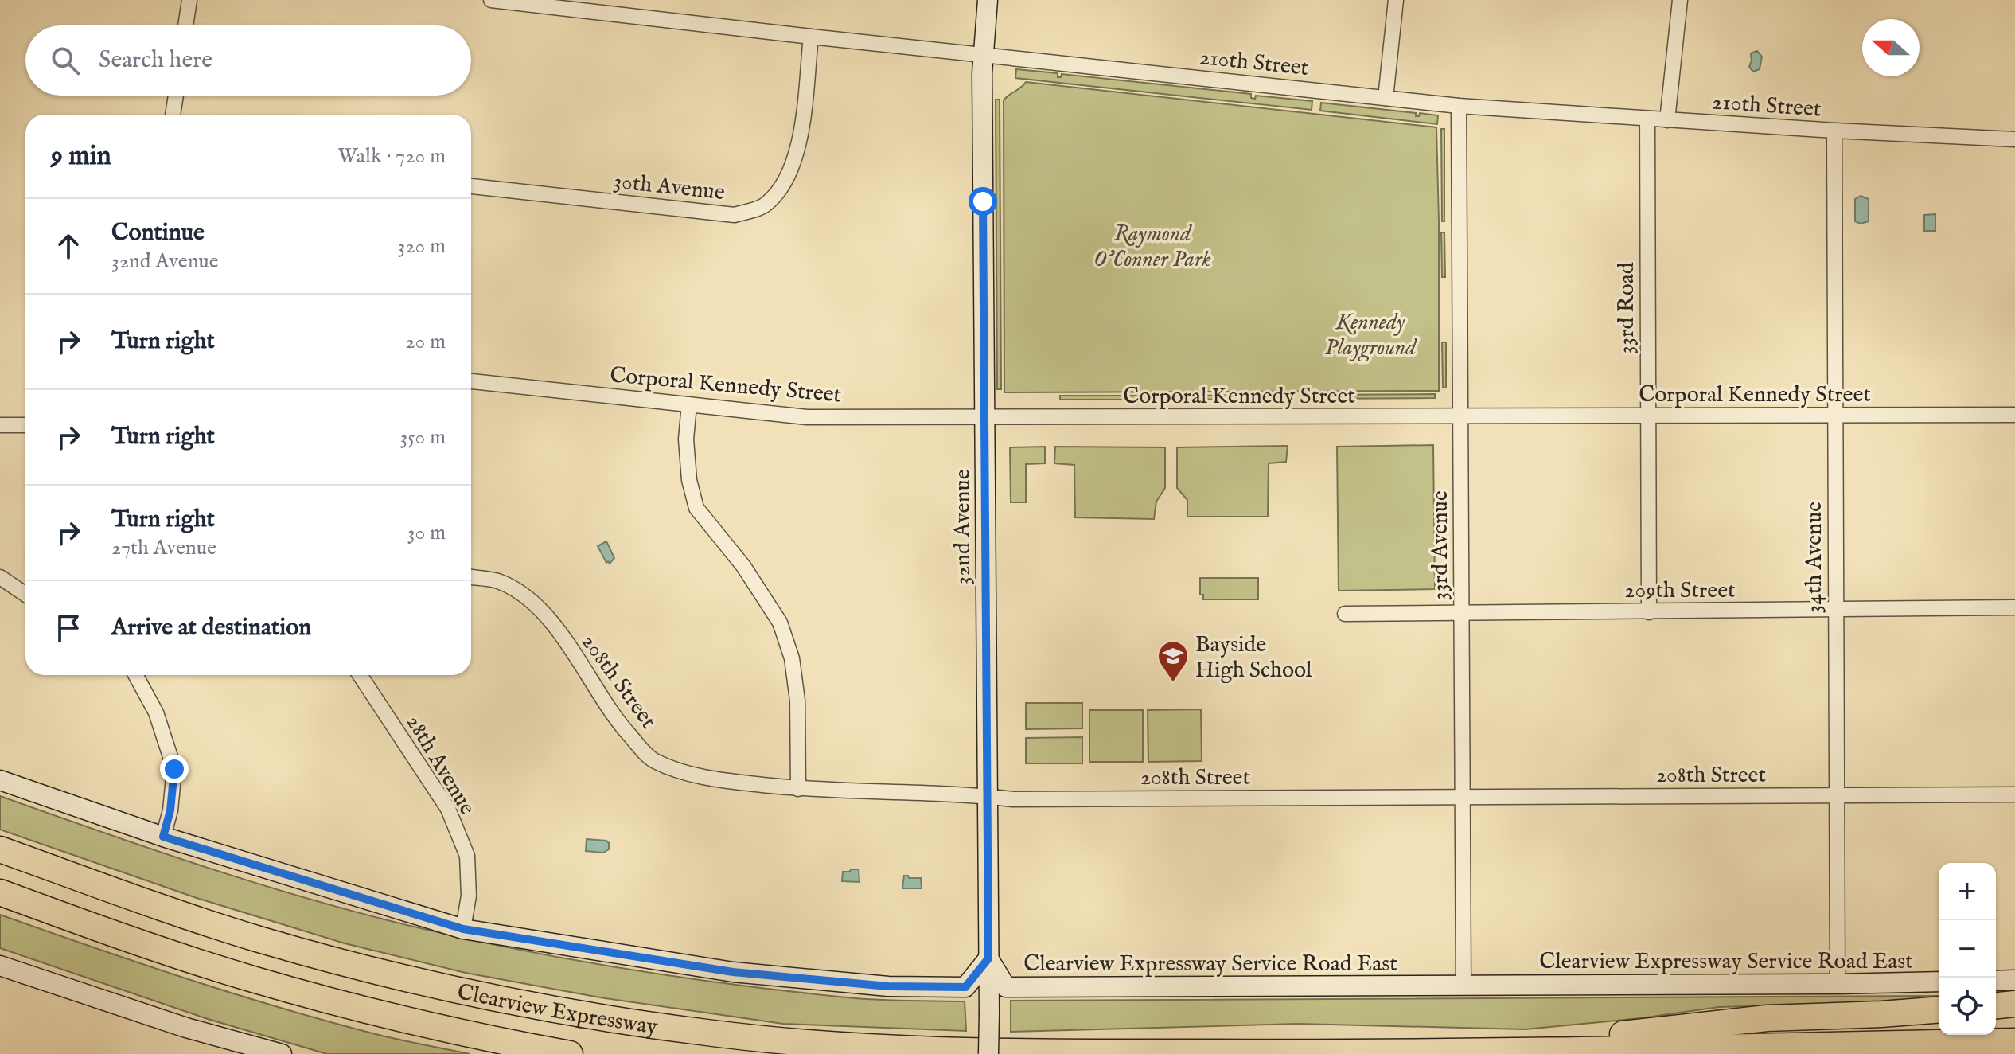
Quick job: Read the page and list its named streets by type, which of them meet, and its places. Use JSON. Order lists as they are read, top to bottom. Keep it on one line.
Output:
{"streets":{"highway":["Clearview Expressway"],"street":["210th Street","30th Avenue","33rd Road","Corporal Kennedy Street","32nd Avenue","33rd Avenue","34th Avenue","209th Street","208th Street","28th Avenue","Clearview Expressway Service Road East"]},"crossings":[["210th Street","30th Avenue"],["210th Street","33rd Road"],["210th Street","32nd Avenue"],["210th Street","33rd Avenue"],["210th Street","34th Avenue"],["33rd Road","Corporal Kennedy Street"],["33rd Road","209th Street"],["Corporal Kennedy Street","32nd Avenue"],["Corporal Kennedy Street","33rd Avenue"],["Corporal Kennedy Street","34th Avenue"],["32nd Avenue","208th Street"],["32nd Avenue","Clearview Expressway Service Road East"],["33rd Avenue","209th Street"],["33rd Avenue","208th Street"],["33rd Avenue","Clearview Expressway Service Road East"],["34th Avenue","209th Street"],["34th Avenue","208th Street"],["34th Avenue","Clearview Expressway Service Road East"]],"parks":["Raymond O'Conner Park","Kennedy Playground"],"places":{"school or university":["Bayside High School"]},"north":"left","page":{"search":"Search here","heading":["9 min","Walk · 720 m"],"list":[["Continue","32nd Avenue","320 m"],["Turn right","20 m"],["Turn right","350 m"],["Turn right","27th Avenue","30 m"],"Arrive at destination"],"map_buttons":["+","−"]}}
